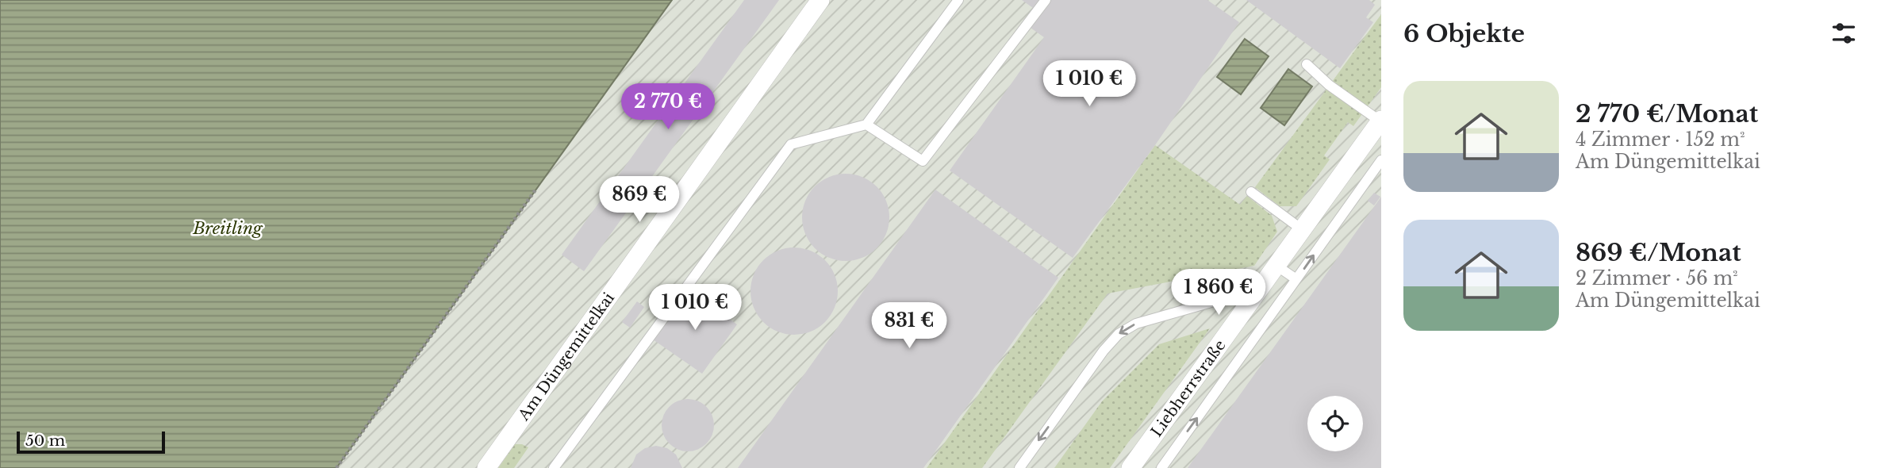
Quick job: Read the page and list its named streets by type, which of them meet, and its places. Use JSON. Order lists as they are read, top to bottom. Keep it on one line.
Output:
{"streets":{"street":["Am Düngemittelkai","Liebherrstraße"]},"water":["Breitling"],"scale_bar":"50 m","page":{"heading":"6 Objekte","price":["1 010 €","2 770 €","869 €","1 860 €","1 010 €","831 €"],"list":[{"name":"2 770 €/Monat","note":"4 Zimmer · 152 m² · Am Düngemittelkai"},{"name":"869 €/Monat","note":"2 Zimmer · 56 m² · Am Düngemittelkai"}],"scale":"50 m"}}
